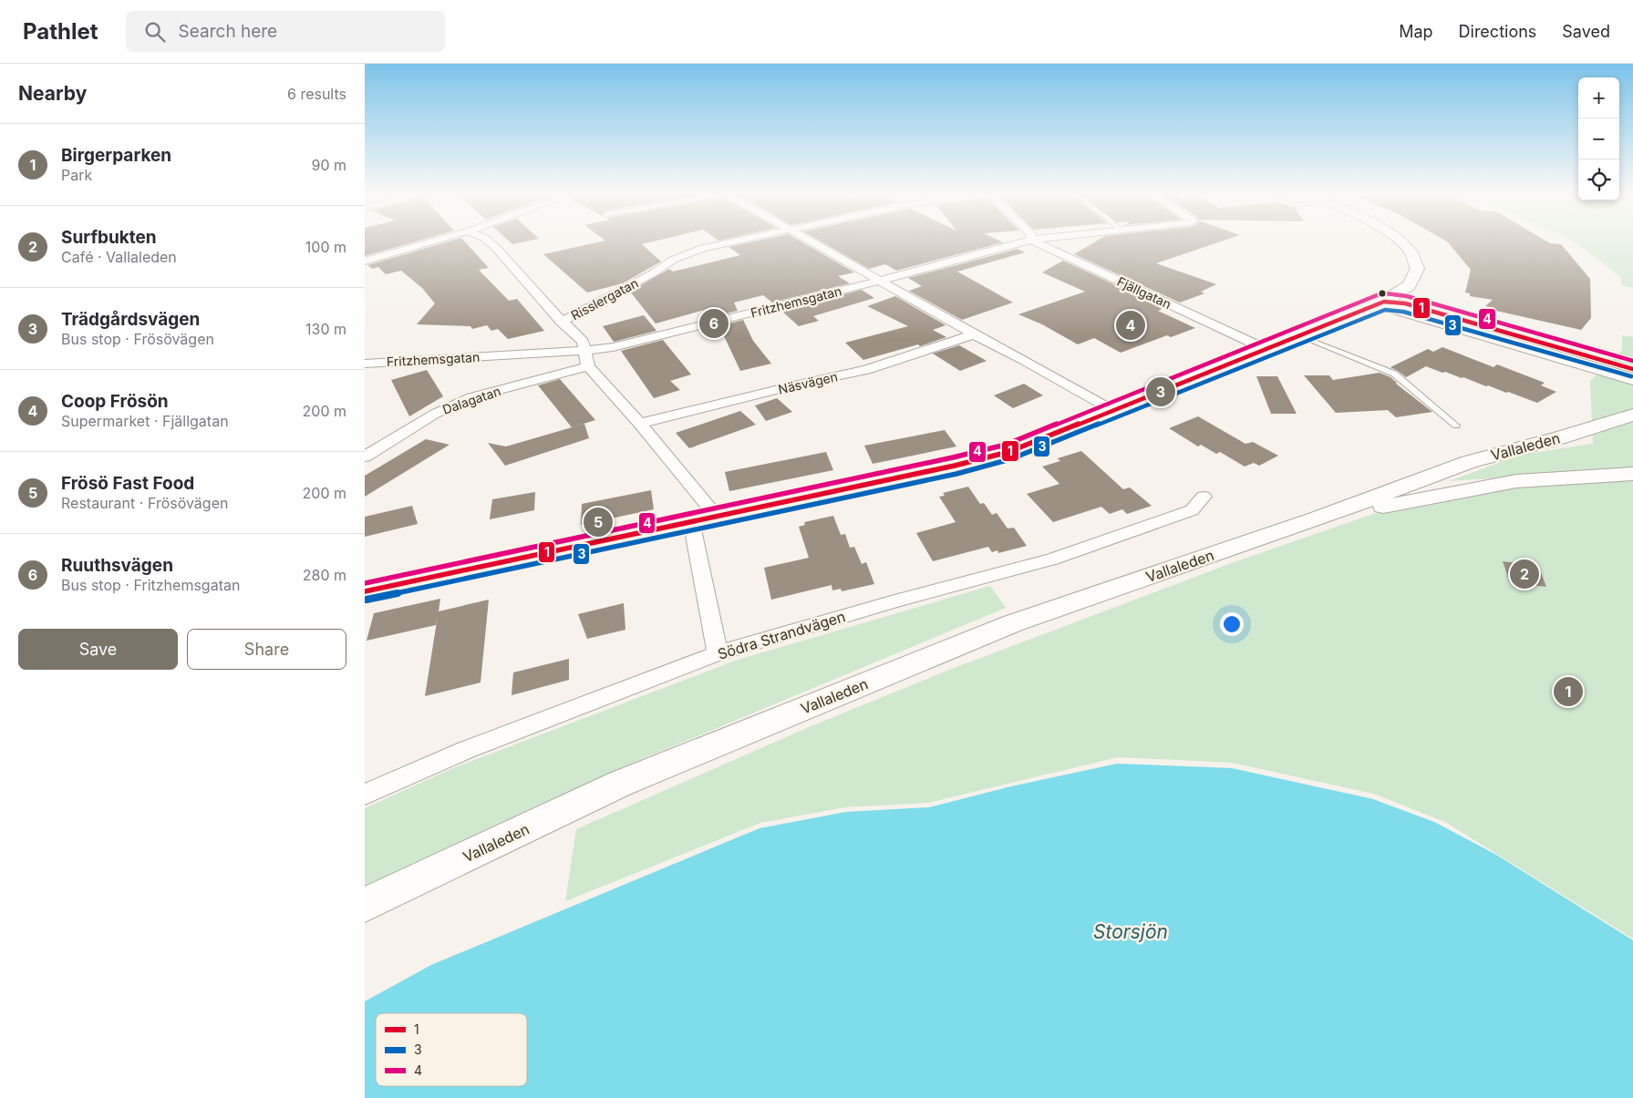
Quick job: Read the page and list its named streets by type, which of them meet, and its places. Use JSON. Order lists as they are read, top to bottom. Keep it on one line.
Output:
{"streets":{"street":["Fjällgatan","Risslergatan","Fritzhemsgatan","Näsvägen","Dalagatan","Vallaleden","Södra Strandvägen"]},"water":["Storsjön"],"lines":["transit line 4","transit line 1","transit line 3"],"legend":["1","3","4"],"page":{"header":"Pathlet","search":"Search here","nav":["Map","Directions","Saved"],"heading":["Nearby","6 results"],"map_buttons":["+","−"],"list":[{"mark":"1","name":"Birgerparken","note":"Park","value":"90 m"},{"mark":"2","name":"Surfbukten","note":"Café · Vallaleden","value":"100 m"},{"mark":"3","name":"Trädgårdsvägen","note":"Bus stop · Frösövägen","value":"130 m"},{"mark":"4","name":"Coop Frösön","note":"Supermarket · Fjällgatan","value":"200 m"},{"mark":"5","name":"Frösö Fast Food","note":"Restaurant · Frösövägen","value":"200 m"},{"mark":"6","name":"Ruuthsvägen","note":"Bus stop · Fritzhemsgatan","value":"280 m"}],"pins":["6","4","3","5","2","1"],"buttons":["Save","Share"]}}
